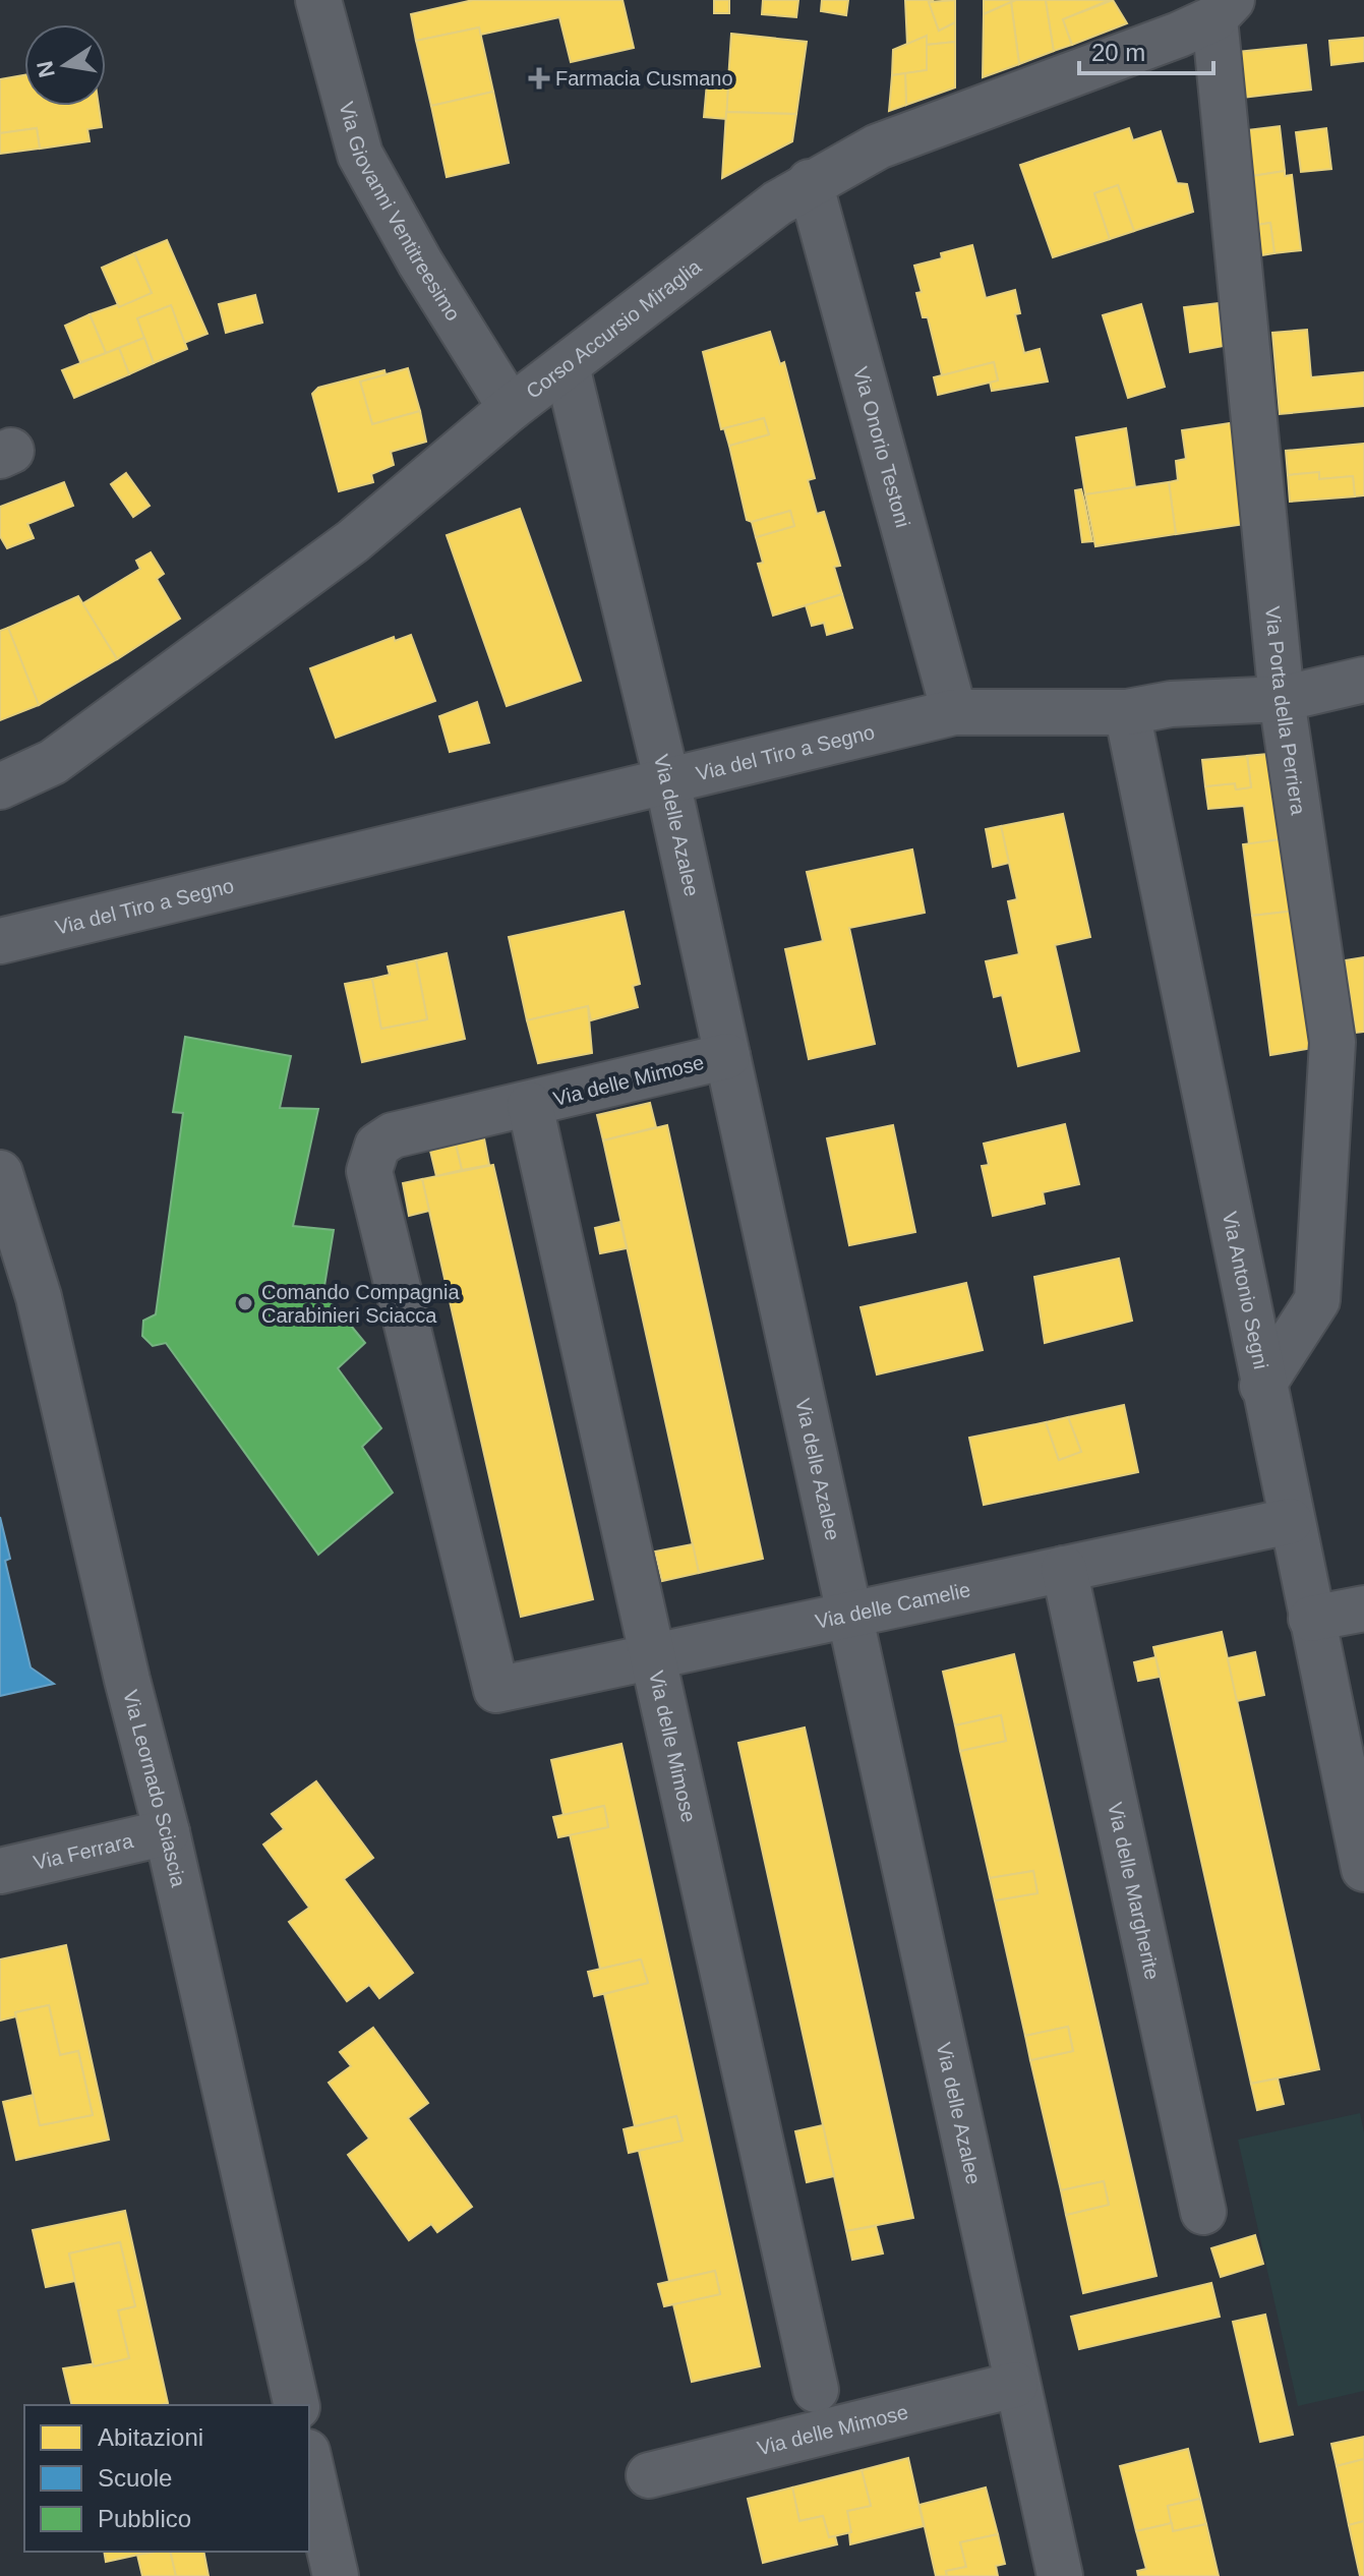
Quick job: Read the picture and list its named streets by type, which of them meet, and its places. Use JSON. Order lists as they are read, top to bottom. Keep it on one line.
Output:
{"streets":{"street":["Via Giovanni Ventitreesimo","Corso Accursio Miraglia","Via Onorio Testoni","Via Porta della Perriera","Via del Tiro a Segno","Via delle Azalee","Via delle Mimose","Via Antonio Segni","Via delle Camelie","Via Leornado Sciascia","Via Ferrara","Via delle Margherite"]},"crossings":[["Via Giovanni Ventitreesimo","Corso Accursio Miraglia"],["Corso Accursio Miraglia","Via Onorio Testoni"],["Corso Accursio Miraglia","Via Porta della Perriera"],["Corso Accursio Miraglia","Via delle Azalee"],["Via Onorio Testoni","Via del Tiro a Segno"],["Via Porta della Perriera","Via del Tiro a Segno"],["Via Porta della Perriera","Via Antonio Segni"],["Via del Tiro a Segno","Via delle Azalee"],["Via del Tiro a Segno","Via Antonio Segni"],["Via delle Azalee","Via delle Mimose"],["Via delle Azalee","Via delle Camelie"],["Via delle Mimose","Via delle Camelie"],["Via Antonio Segni","Via delle Camelie"],["Via delle Camelie","Via delle Margherite"],["Via Leornado Sciascia","Via Ferrara"]],"places":{"health":["Farmacia Cusmano"],"other":["Comando Compagnia Carabinieri Sciacca"]},"legend":["Abitazioni","Scuole","Pubblico"],"scale_bar":"20 m","north":"left"}
